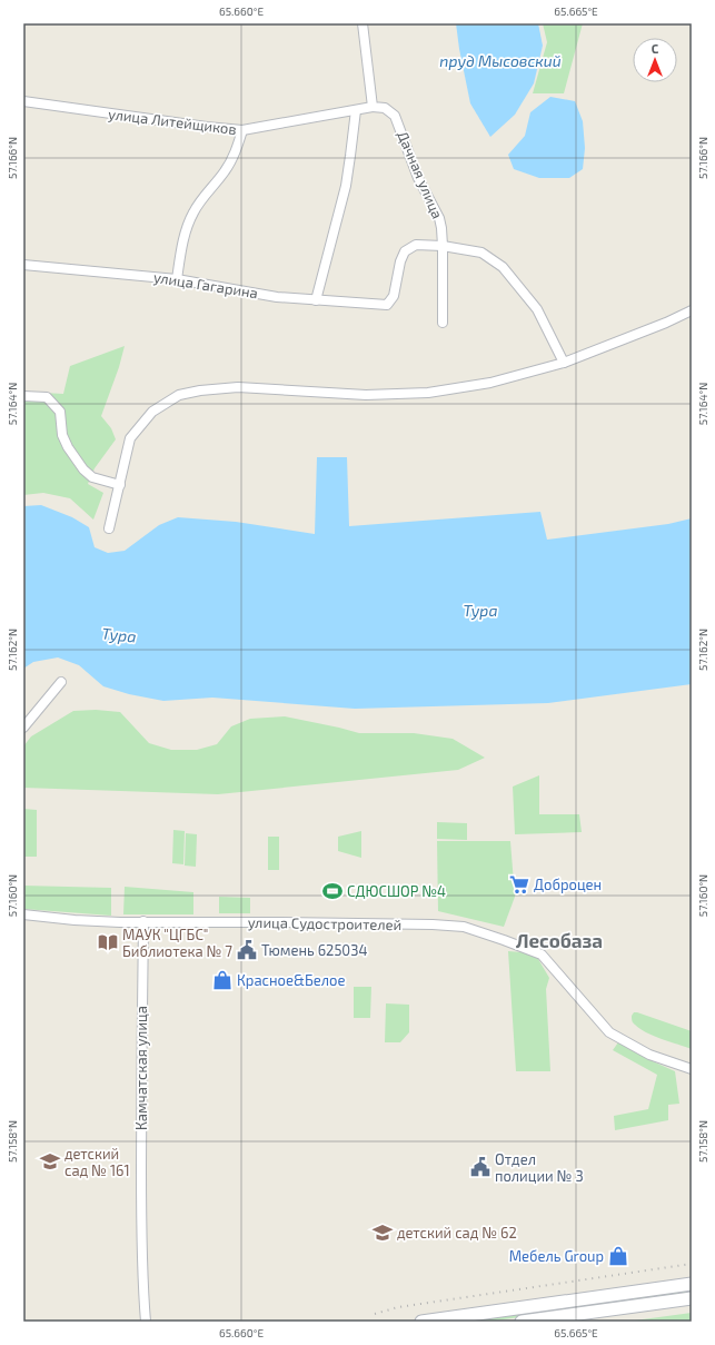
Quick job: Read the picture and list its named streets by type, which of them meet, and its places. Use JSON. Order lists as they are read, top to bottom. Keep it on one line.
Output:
{"streets":{"street":["улица Литейщиков","Дачная улица","улица Гагарина","улица Судостроителей","Камчатская улица"]},"crossings":[["улица Литейщиков","Дачная улица"],["Дачная улица","улица Гагарина"],["улица Судостроителей","Камчатская улица"]],"districts":["Лесобаза"],"water":["пруд Мысовский","Тура"],"places":{"supermarket":["Доброцен"],"sports":["СДЮСШОР №4"],"library":["МАУК \"ЦГБС\" Библиотека № 7"],"public building":["Тюмень 625034","Отдел полиции № 3"],"shop":["Красное&Белое","Мебель Group"],"school or university":["детский сад № 161","детский сад № 62"]},"north":"top","coordinates":["65.660°E","65.665°E","57.166°N","57.164°N","57.162°N","57.160°N","57.158°N"]}
